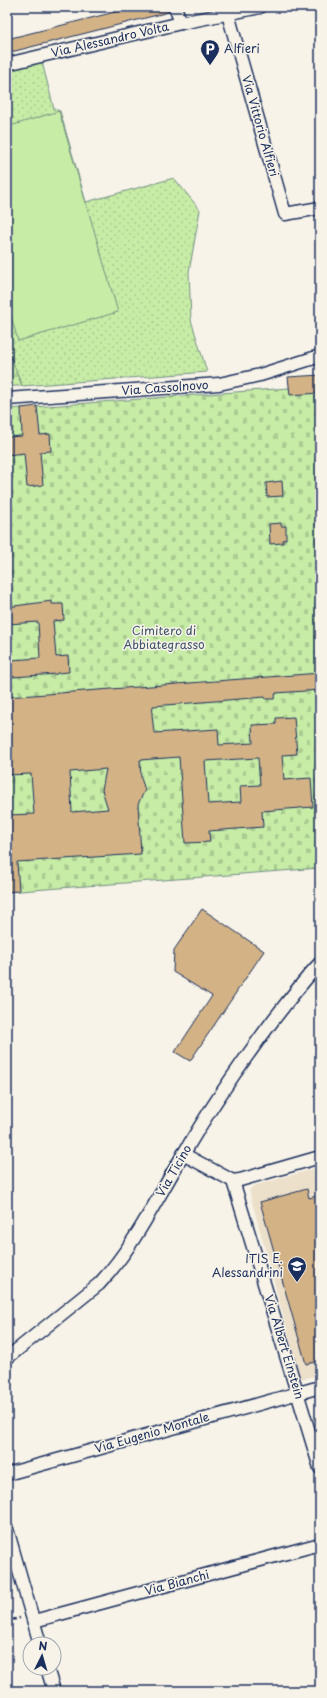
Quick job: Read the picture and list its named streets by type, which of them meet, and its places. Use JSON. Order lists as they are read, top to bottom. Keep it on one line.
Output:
{"streets":{"street":["Via Alessandro Volta","Via Vittorio Alfieri","Via Cassolnovo","Via Ticino","Via Albert Einstein","Via Eugenio Montale","Via Bianchi"]},"crossings":[["Via Alessandro Volta","Via Vittorio Alfieri"],["Via Albert Einstein","Via Eugenio Montale"]],"parks":["Cimitero di Abbiategrasso"],"places":{"parking":["Alfieri"],"school or university":["ITIS E. Alessandrini"]},"north":"top"}
